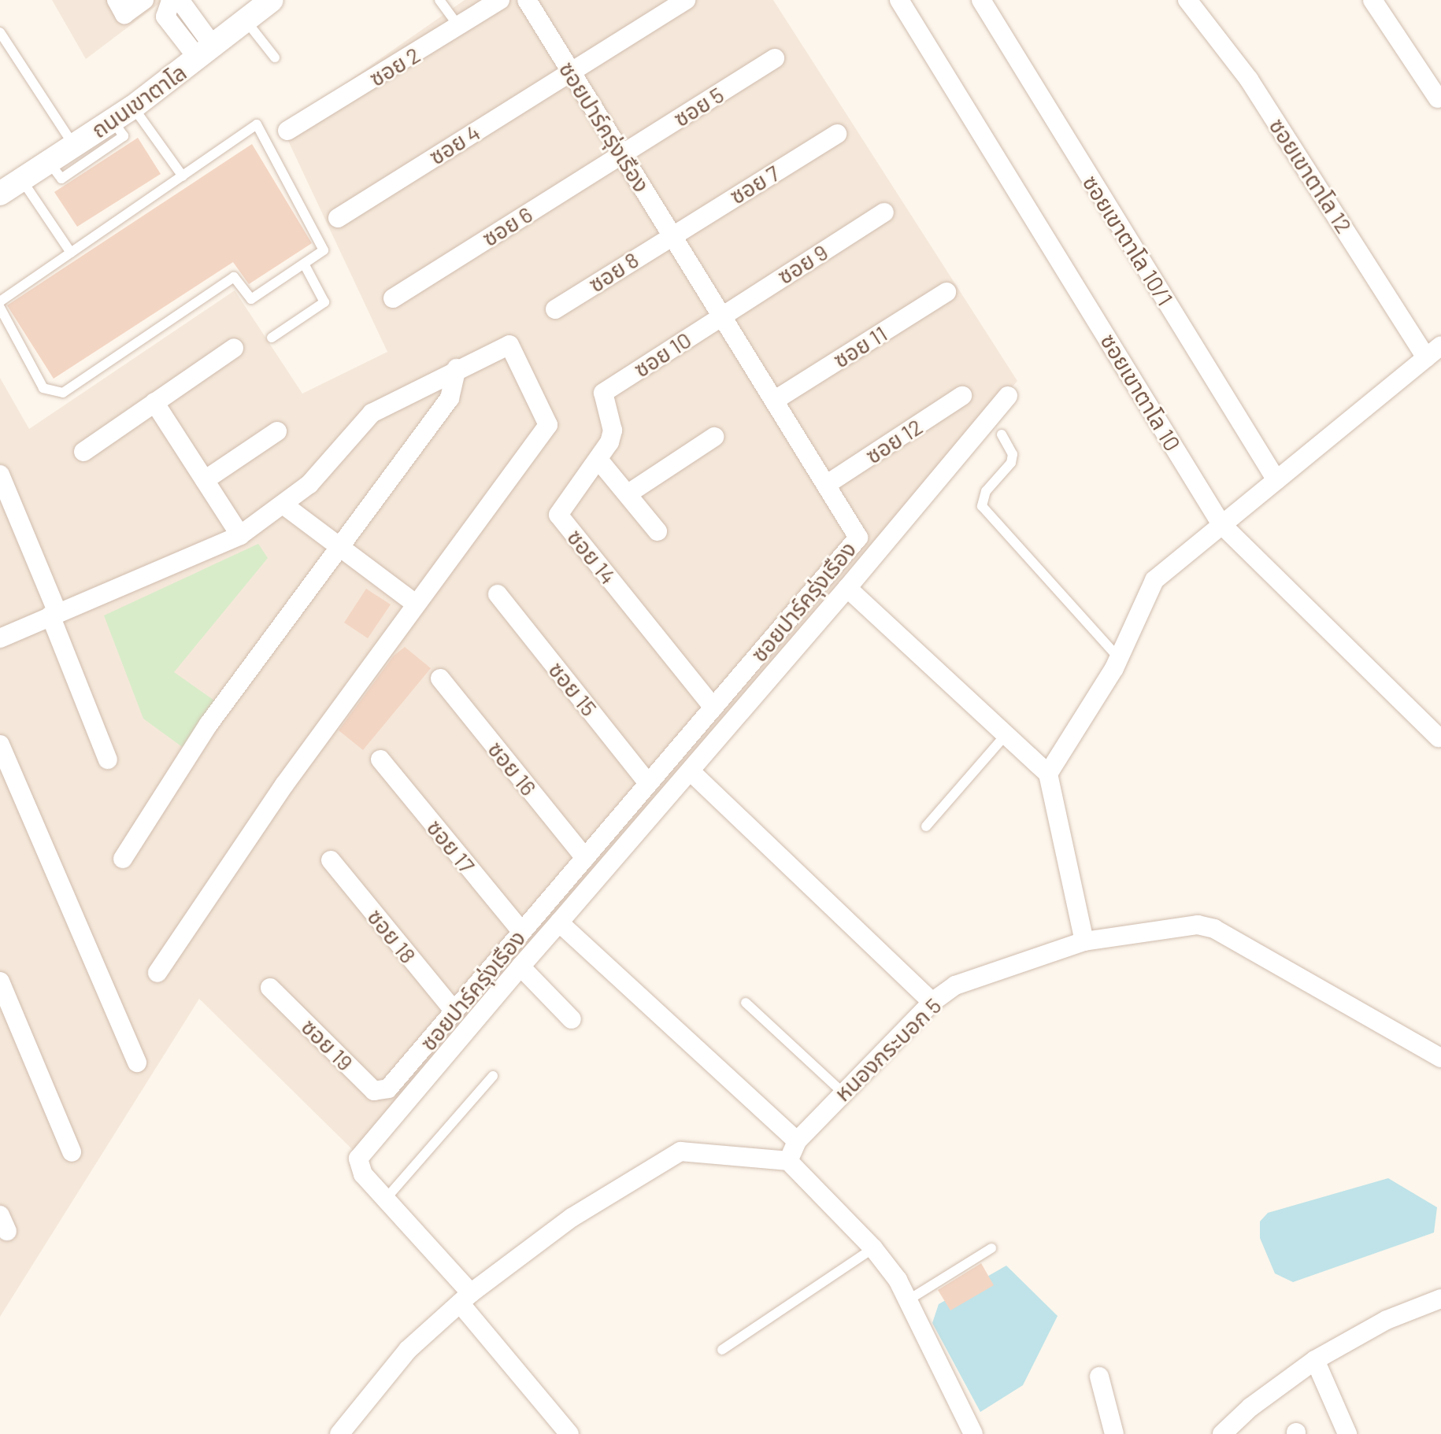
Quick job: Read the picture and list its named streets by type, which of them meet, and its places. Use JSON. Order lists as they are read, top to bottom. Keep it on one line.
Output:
{"streets":{"street":["ซอย 2","ถนนเขาตาโล","ซอย 5","ซอยปาร์ครุ่งเรือง","ซอย 4","ซอยเขาตาโล 12","ซอย 7","ซอย 6","ซอยเขาตาโล 10/1","ซอย 9","ซอย 8","ซอย 11","ซอย 10","ซอยเขาตาโล 10","ซอย 12","ซอย 14","ซอย 15","ซอย 16","ซอย 17","ซอย 18","ซอย 19","หนองกระบอก 5"]},"crossings":[["ซอย 5","ซอยปาร์ครุ่งเรือง"],["ซอย 5","ซอย 6"],["ซอยปาร์ครุ่งเรือง","ซอย 4"],["ซอยปาร์ครุ่งเรือง","ซอย 7"],["ซอยปาร์ครุ่งเรือง","ซอย 6"],["ซอยปาร์ครุ่งเรือง","ซอย 9"],["ซอยปาร์ครุ่งเรือง","ซอย 8"],["ซอยปาร์ครุ่งเรือง","ซอย 11"],["ซอยปาร์ครุ่งเรือง","ซอย 10"],["ซอยปาร์ครุ่งเรือง","ซอย 12"],["ซอยปาร์ครุ่งเรือง","ซอย 14"],["ซอยปาร์ครุ่งเรือง","ซอย 15"],["ซอยปาร์ครุ่งเรือง","ซอย 16"],["ซอยปาร์ครุ่งเรือง","ซอย 17"],["ซอยปาร์ครุ่งเรือง","ซอย 18"],["ซอยปาร์ครุ่งเรือง","ซอย 19"],["ซอย 7","ซอย 8"],["ซอย 9","ซอย 10"],["ซอย 10","ซอย 14"]]}
